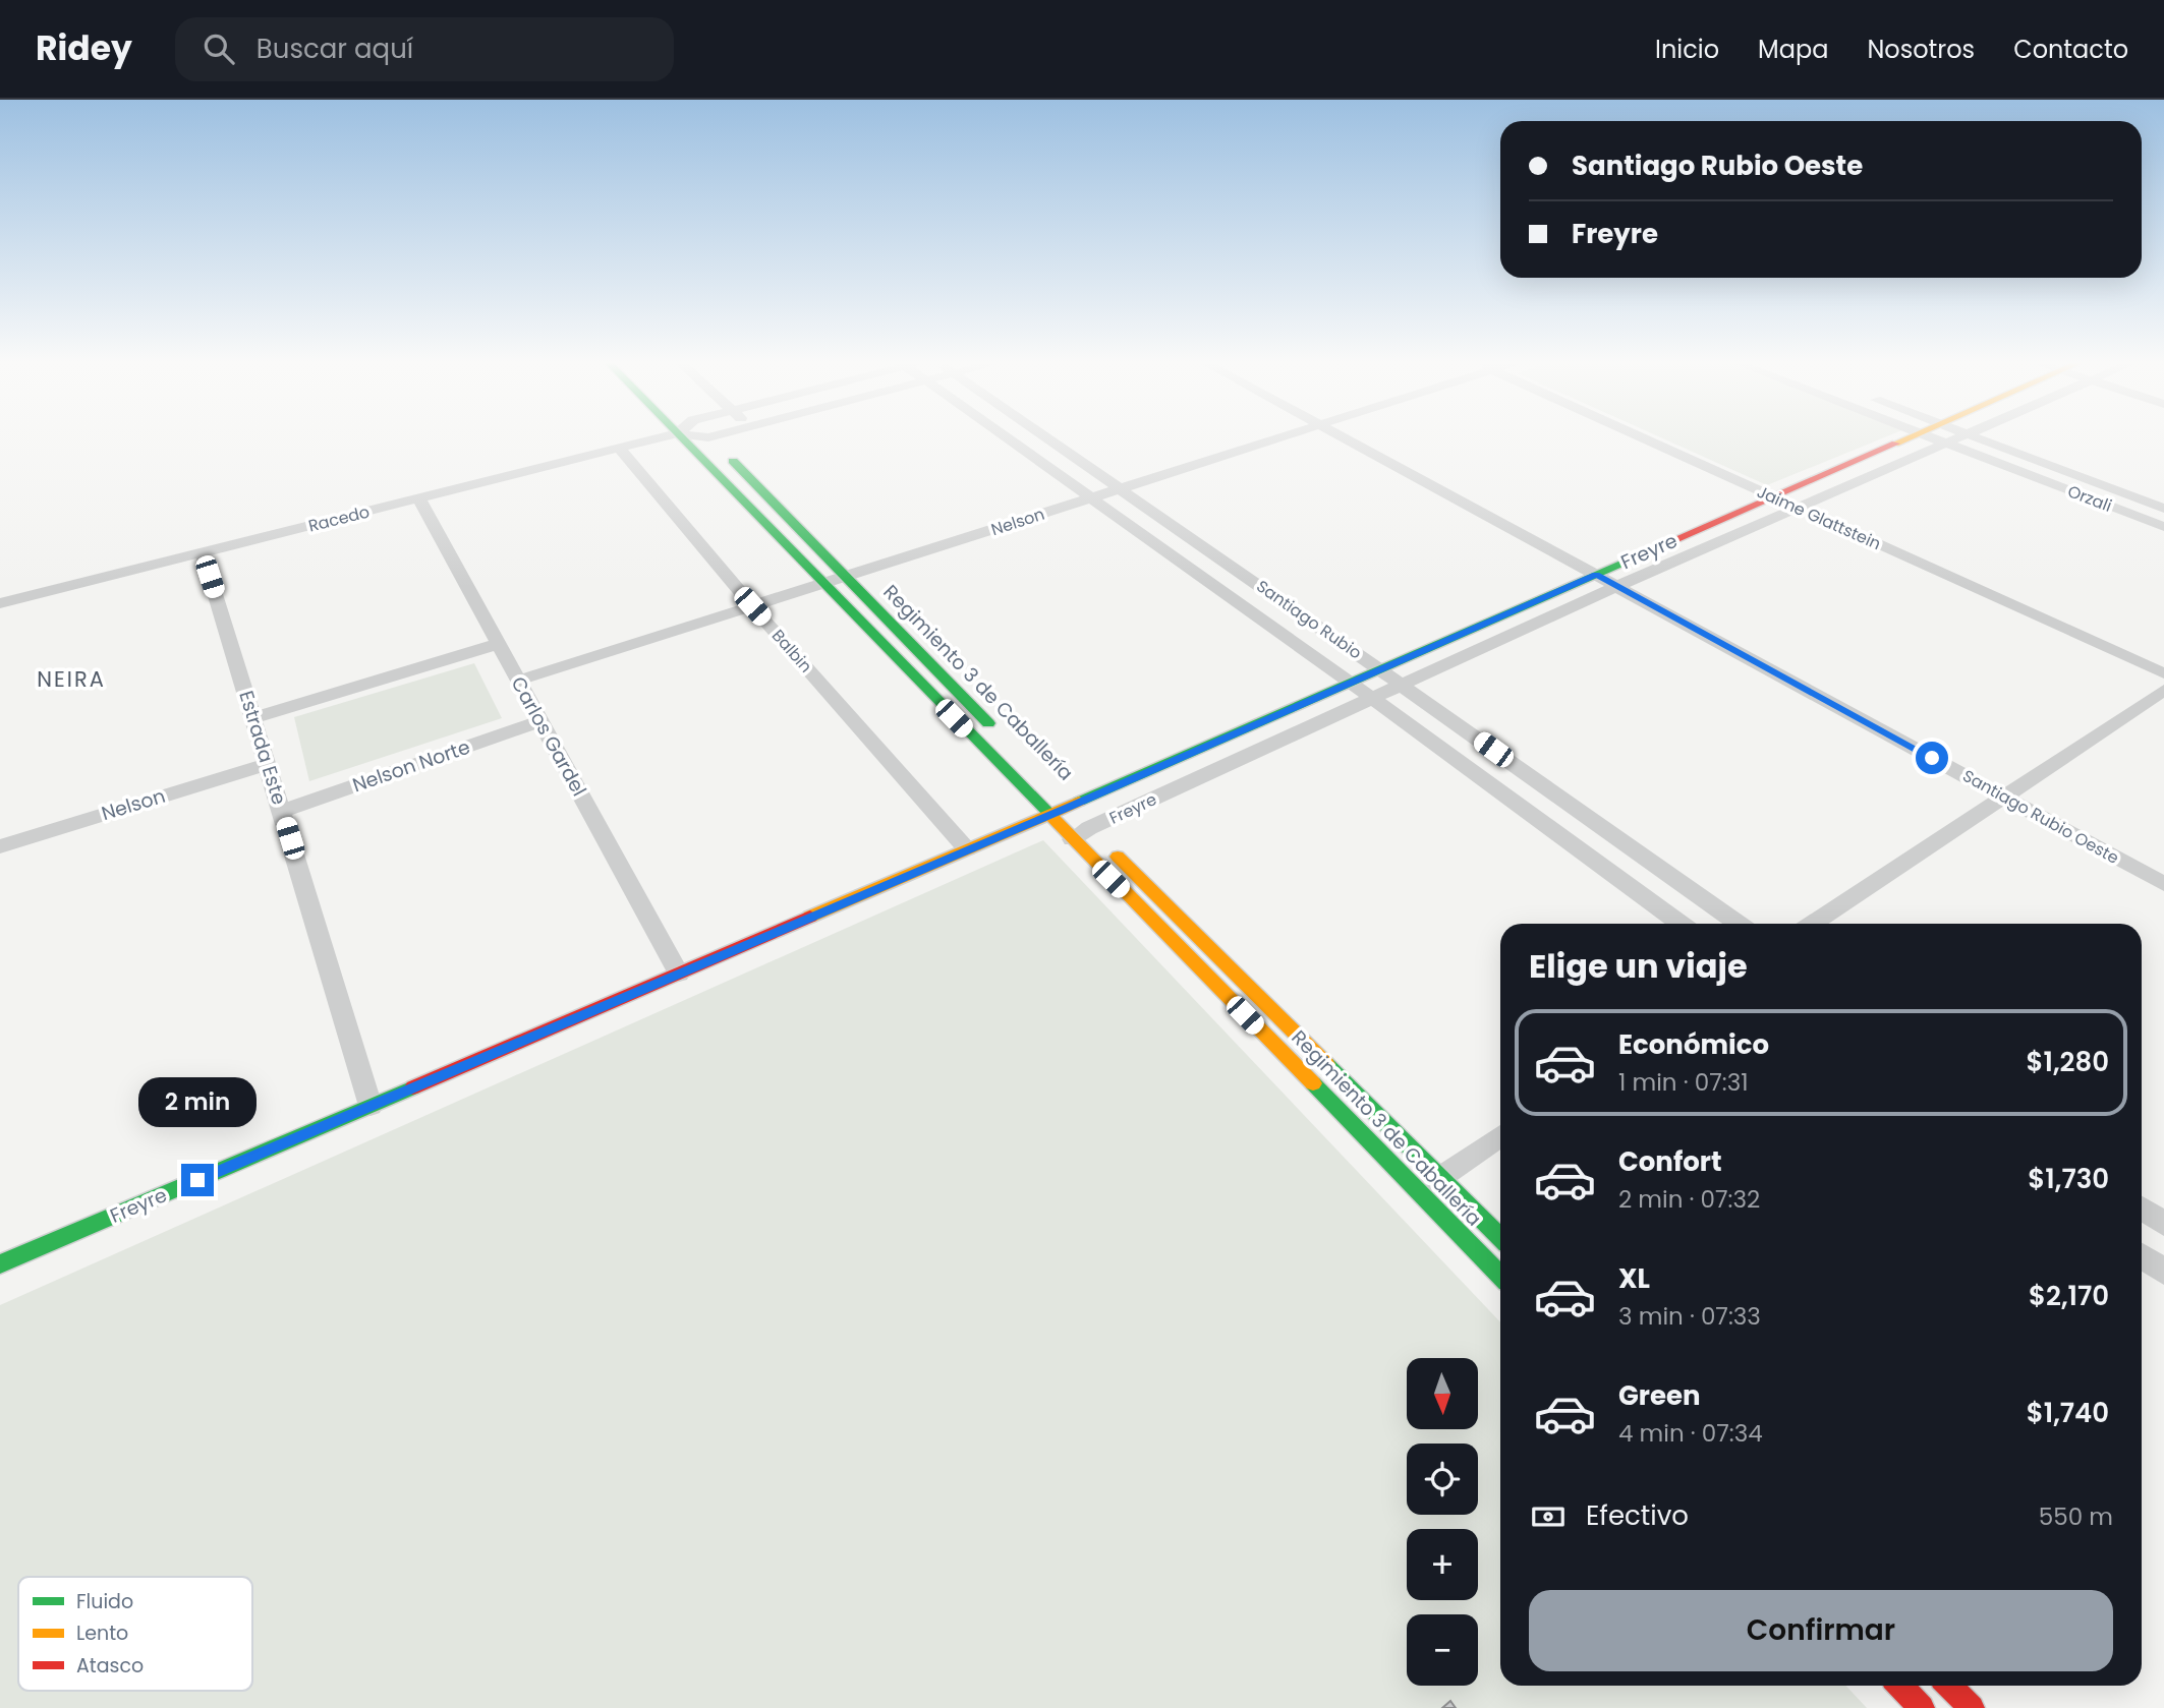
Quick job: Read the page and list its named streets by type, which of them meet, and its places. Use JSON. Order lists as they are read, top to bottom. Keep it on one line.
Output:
{"streets":{"street":["Orzali","Jaime Glattstein","Racedo","Nelson","Freyre","Santiago Rubio","Balbin","Regimiento 3 de Caballería","Carlos Gardel","Estrada Este","Nelson Norte","Santiago Rubio Oeste"]},"crossings":[["Orzali","Freyre"],["Jaime Glattstein","Freyre"],["Racedo","Balbin"],["Racedo","Carlos Gardel"],["Racedo","Estrada Este"],["Nelson","Santiago Rubio"],["Nelson","Balbin"],["Nelson","Regimiento 3 de Caballería"],["Nelson","Carlos Gardel"],["Nelson","Estrada Este"],["Freyre","Santiago Rubio"],["Freyre","Balbin"],["Freyre","Regimiento 3 de Caballería"],["Freyre","Carlos Gardel"],["Freyre","Estrada Este"],["Freyre","Santiago Rubio Oeste"],["Carlos Gardel","Nelson Norte"],["Estrada Este","Nelson Norte"]],"districts":["NEIRA"],"legend":["Fluido","Lento","Atasco"],"north":"bottom","page":{"header":"Ridey","search":"Buscar aquí","nav":["Inicio","Mapa","Nosotros","Contacto"],"banner":["Santiago Rubio Oeste","Freyre"],"heading":"Elige un viaje","list":[{"name":"Económico","note":"1 min · 07:31","value":"$1,280"},{"name":"Confort","note":"2 min · 07:32","value":"$1,730"},{"name":"XL","note":"3 min · 07:33","value":"$2,170"},{"name":"Green","note":"4 min · 07:34","value":"$1,740"}],"bubble":"2 min","map_buttons":["+","−"],"pay":["Efectivo","550 m"],"buttons":"Confirmar"}}
